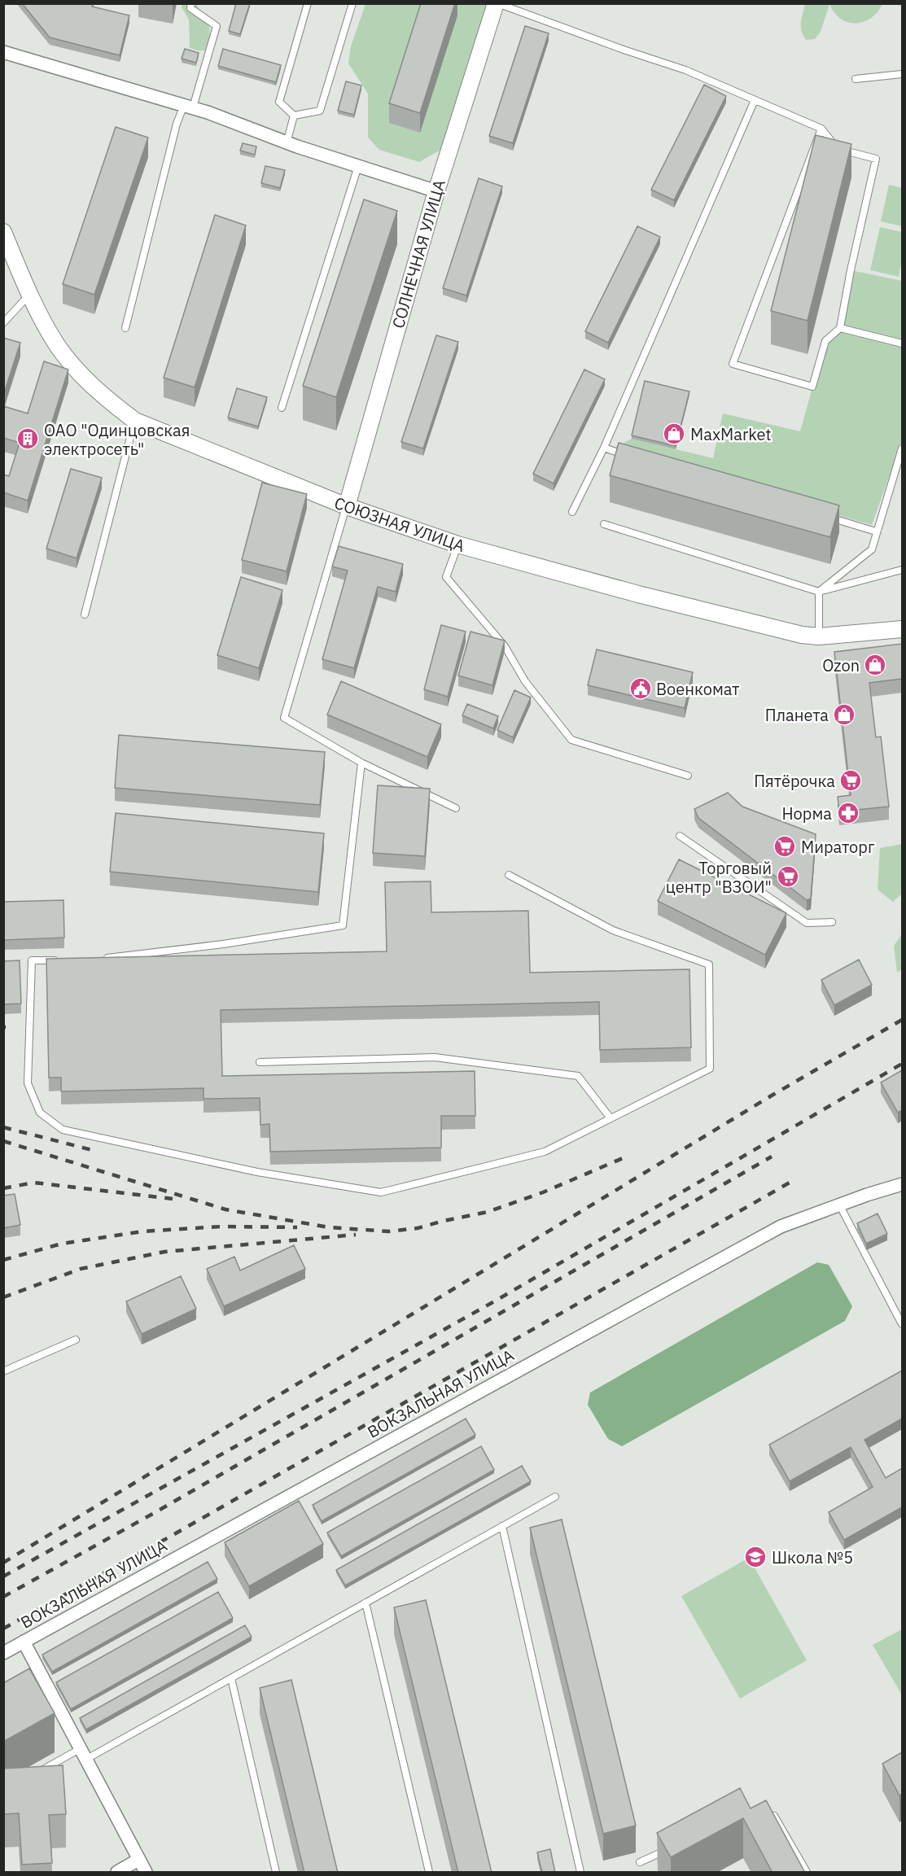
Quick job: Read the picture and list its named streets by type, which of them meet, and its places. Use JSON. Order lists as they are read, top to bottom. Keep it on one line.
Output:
{"streets":{"street":["СОЛНЕЧНАЯ УЛИЦА","СОЮЗНАЯ УЛИЦА","ВОКЗАЛЬНАЯ УЛИЦА"]},"crossings":[["СОЛНЕЧНАЯ УЛИЦА","СОЮЗНАЯ УЛИЦА"]],"places":{"shop":["MaxMarket","Ozon","Планета"],"building":["ОАО \"Одинцовская электросеть\""],"public building":["Военкомат"],"supermarket":["Пятёрочка","Мираторг","Торговый центр \"ВЗОИ\""],"pharmacy":["Норма"],"school or university":["Школа №5"]}}
